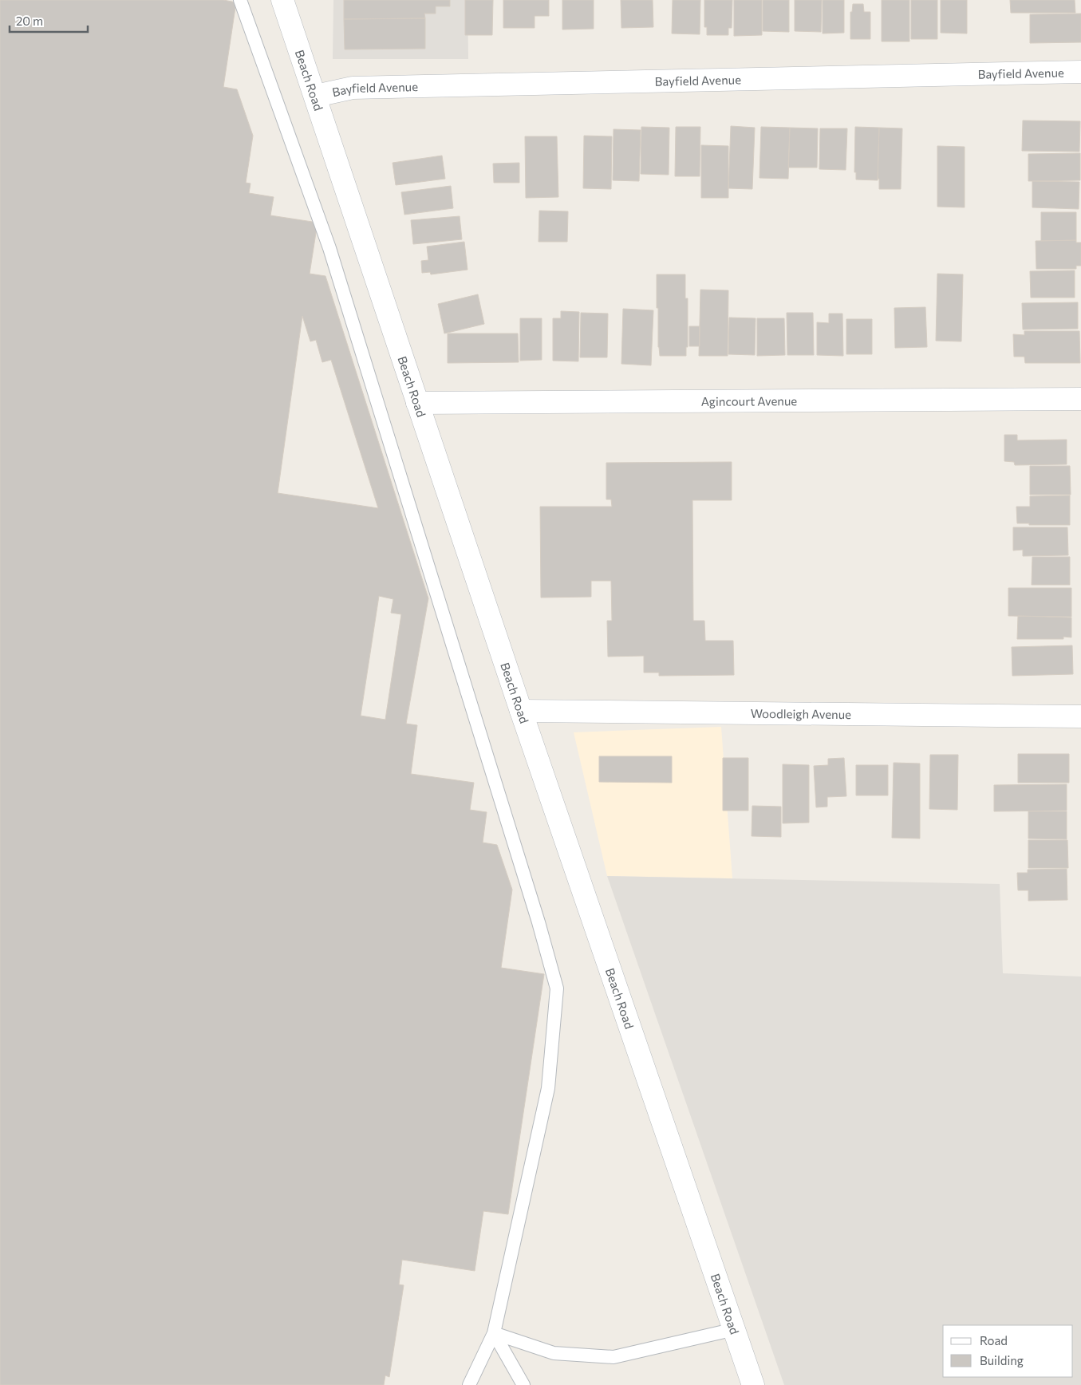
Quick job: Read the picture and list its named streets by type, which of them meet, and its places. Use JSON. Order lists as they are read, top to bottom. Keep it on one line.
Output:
{"streets":{"street":["Bayfield Avenue","Beach Road","Agincourt Avenue","Woodleigh Avenue"]},"crossings":[["Bayfield Avenue","Beach Road"],["Beach Road","Agincourt Avenue"],["Beach Road","Woodleigh Avenue"]],"legend":["Road","Building"],"scale_bar":"20 m"}
